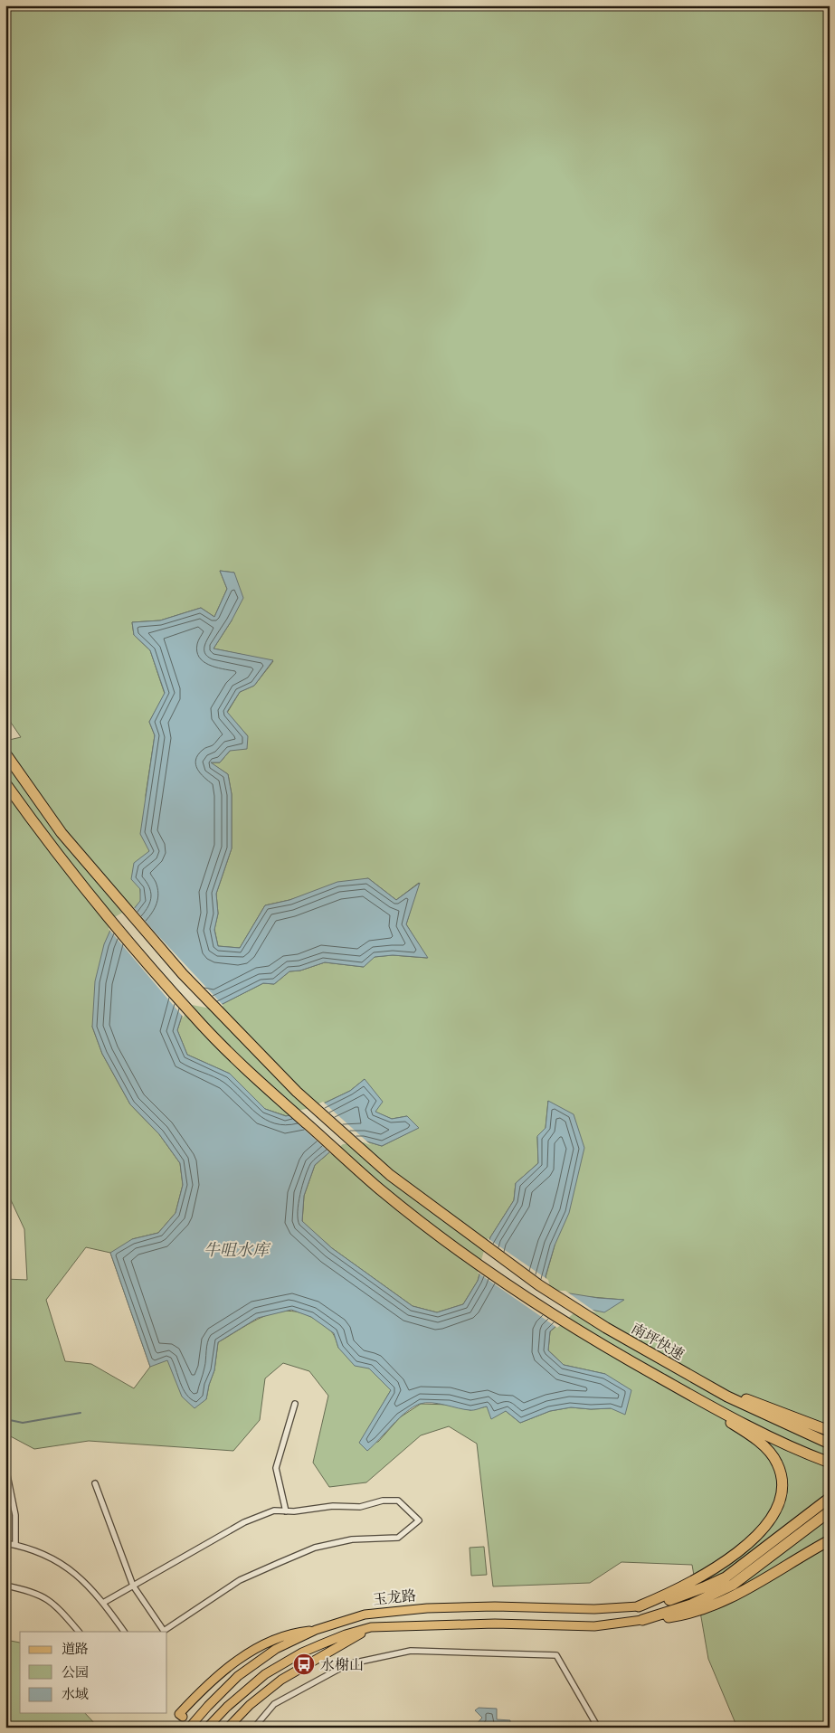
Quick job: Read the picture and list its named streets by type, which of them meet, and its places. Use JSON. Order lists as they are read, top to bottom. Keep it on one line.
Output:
{"streets":{"highway":["南坪快速"],"main road":["玉龙路"]},"water":["牛咀水库"],"places":{"bus stop":["水榭山"]},"legend":["道路","公园","水域"]}
